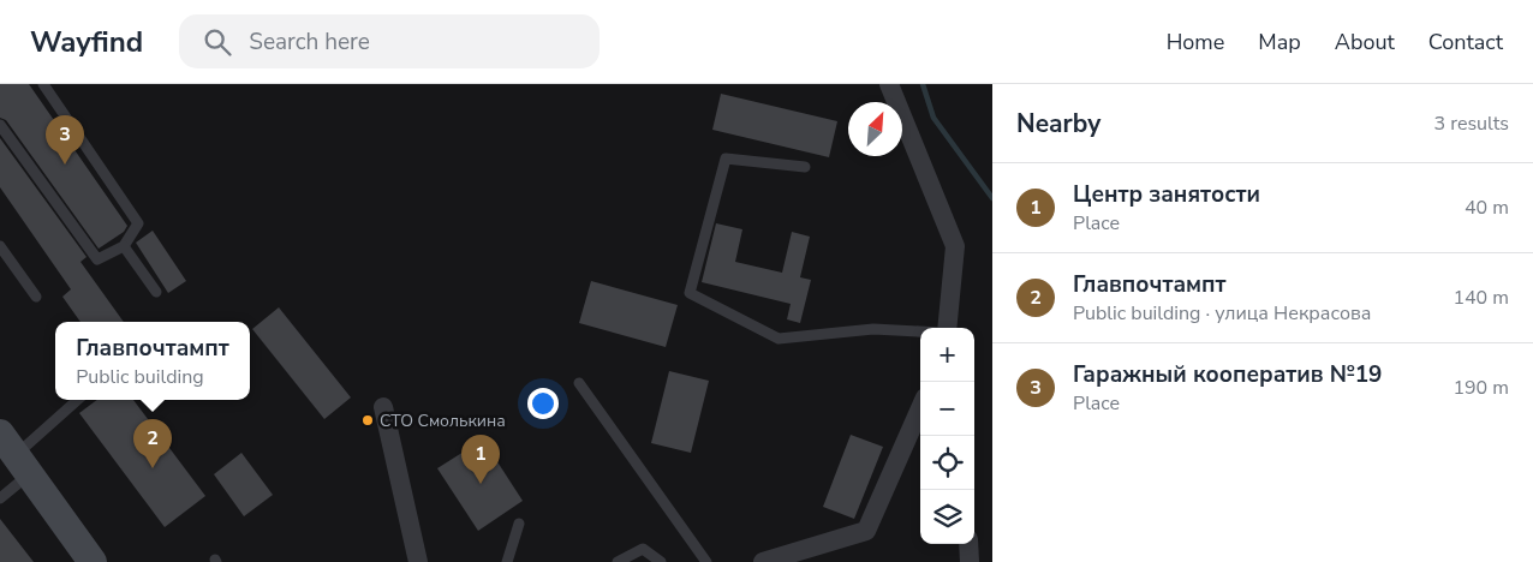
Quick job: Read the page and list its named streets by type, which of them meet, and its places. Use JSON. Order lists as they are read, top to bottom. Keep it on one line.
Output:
{"places":["СТО Смолькина"],"north":"top right","page":{"header":"Wayfind","search":"Search here","nav":["Home","Map","About","Contact"],"heading":["Nearby","3 results"],"pins":["3","2","1"],"list":[{"mark":"1","name":"Центр занятости","note":"Place","value":"40 m"},{"mark":"2","name":"Главпочтампт","note":"Public building · улица Некрасова","value":"140 m"},{"mark":"3","name":"Гаражный кооператив №19","note":"Place","value":"190 m"}],"popup":["Главпочтампт","Public building"],"map_buttons":["+","−"]}}
